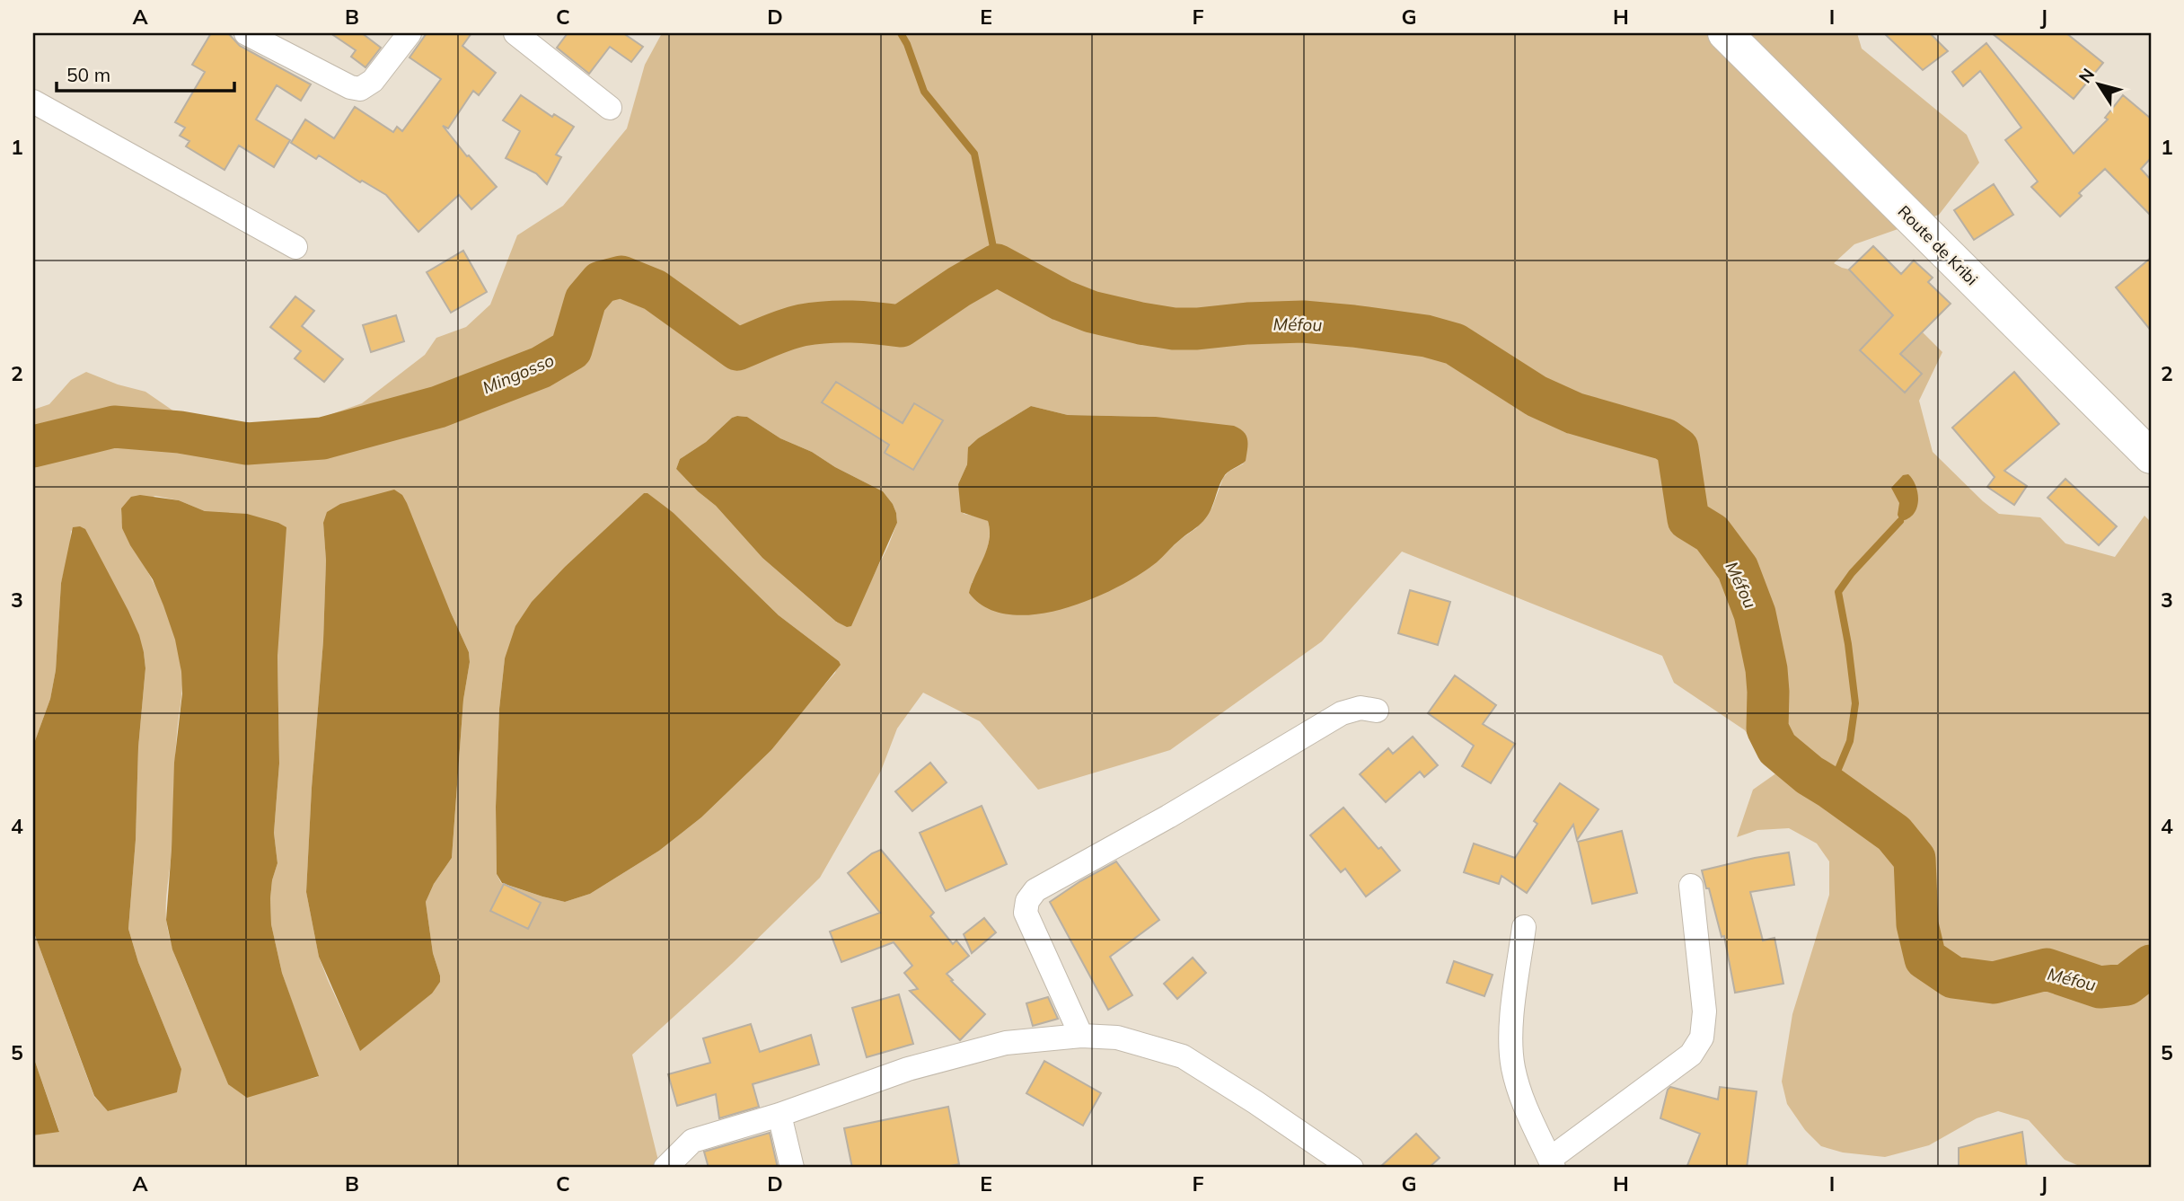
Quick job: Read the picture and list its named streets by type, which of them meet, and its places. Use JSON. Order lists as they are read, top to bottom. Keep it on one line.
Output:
{"streets":{"main road":["Route de Kribi"]},"water":["Méfou","Mingosso"],"scale_bar":"50 m","north":"top left","grid":{"columns":["A","B","C","D","E","F","G","H","I","J"],"rows":["1","2","3","4","5"]}}
